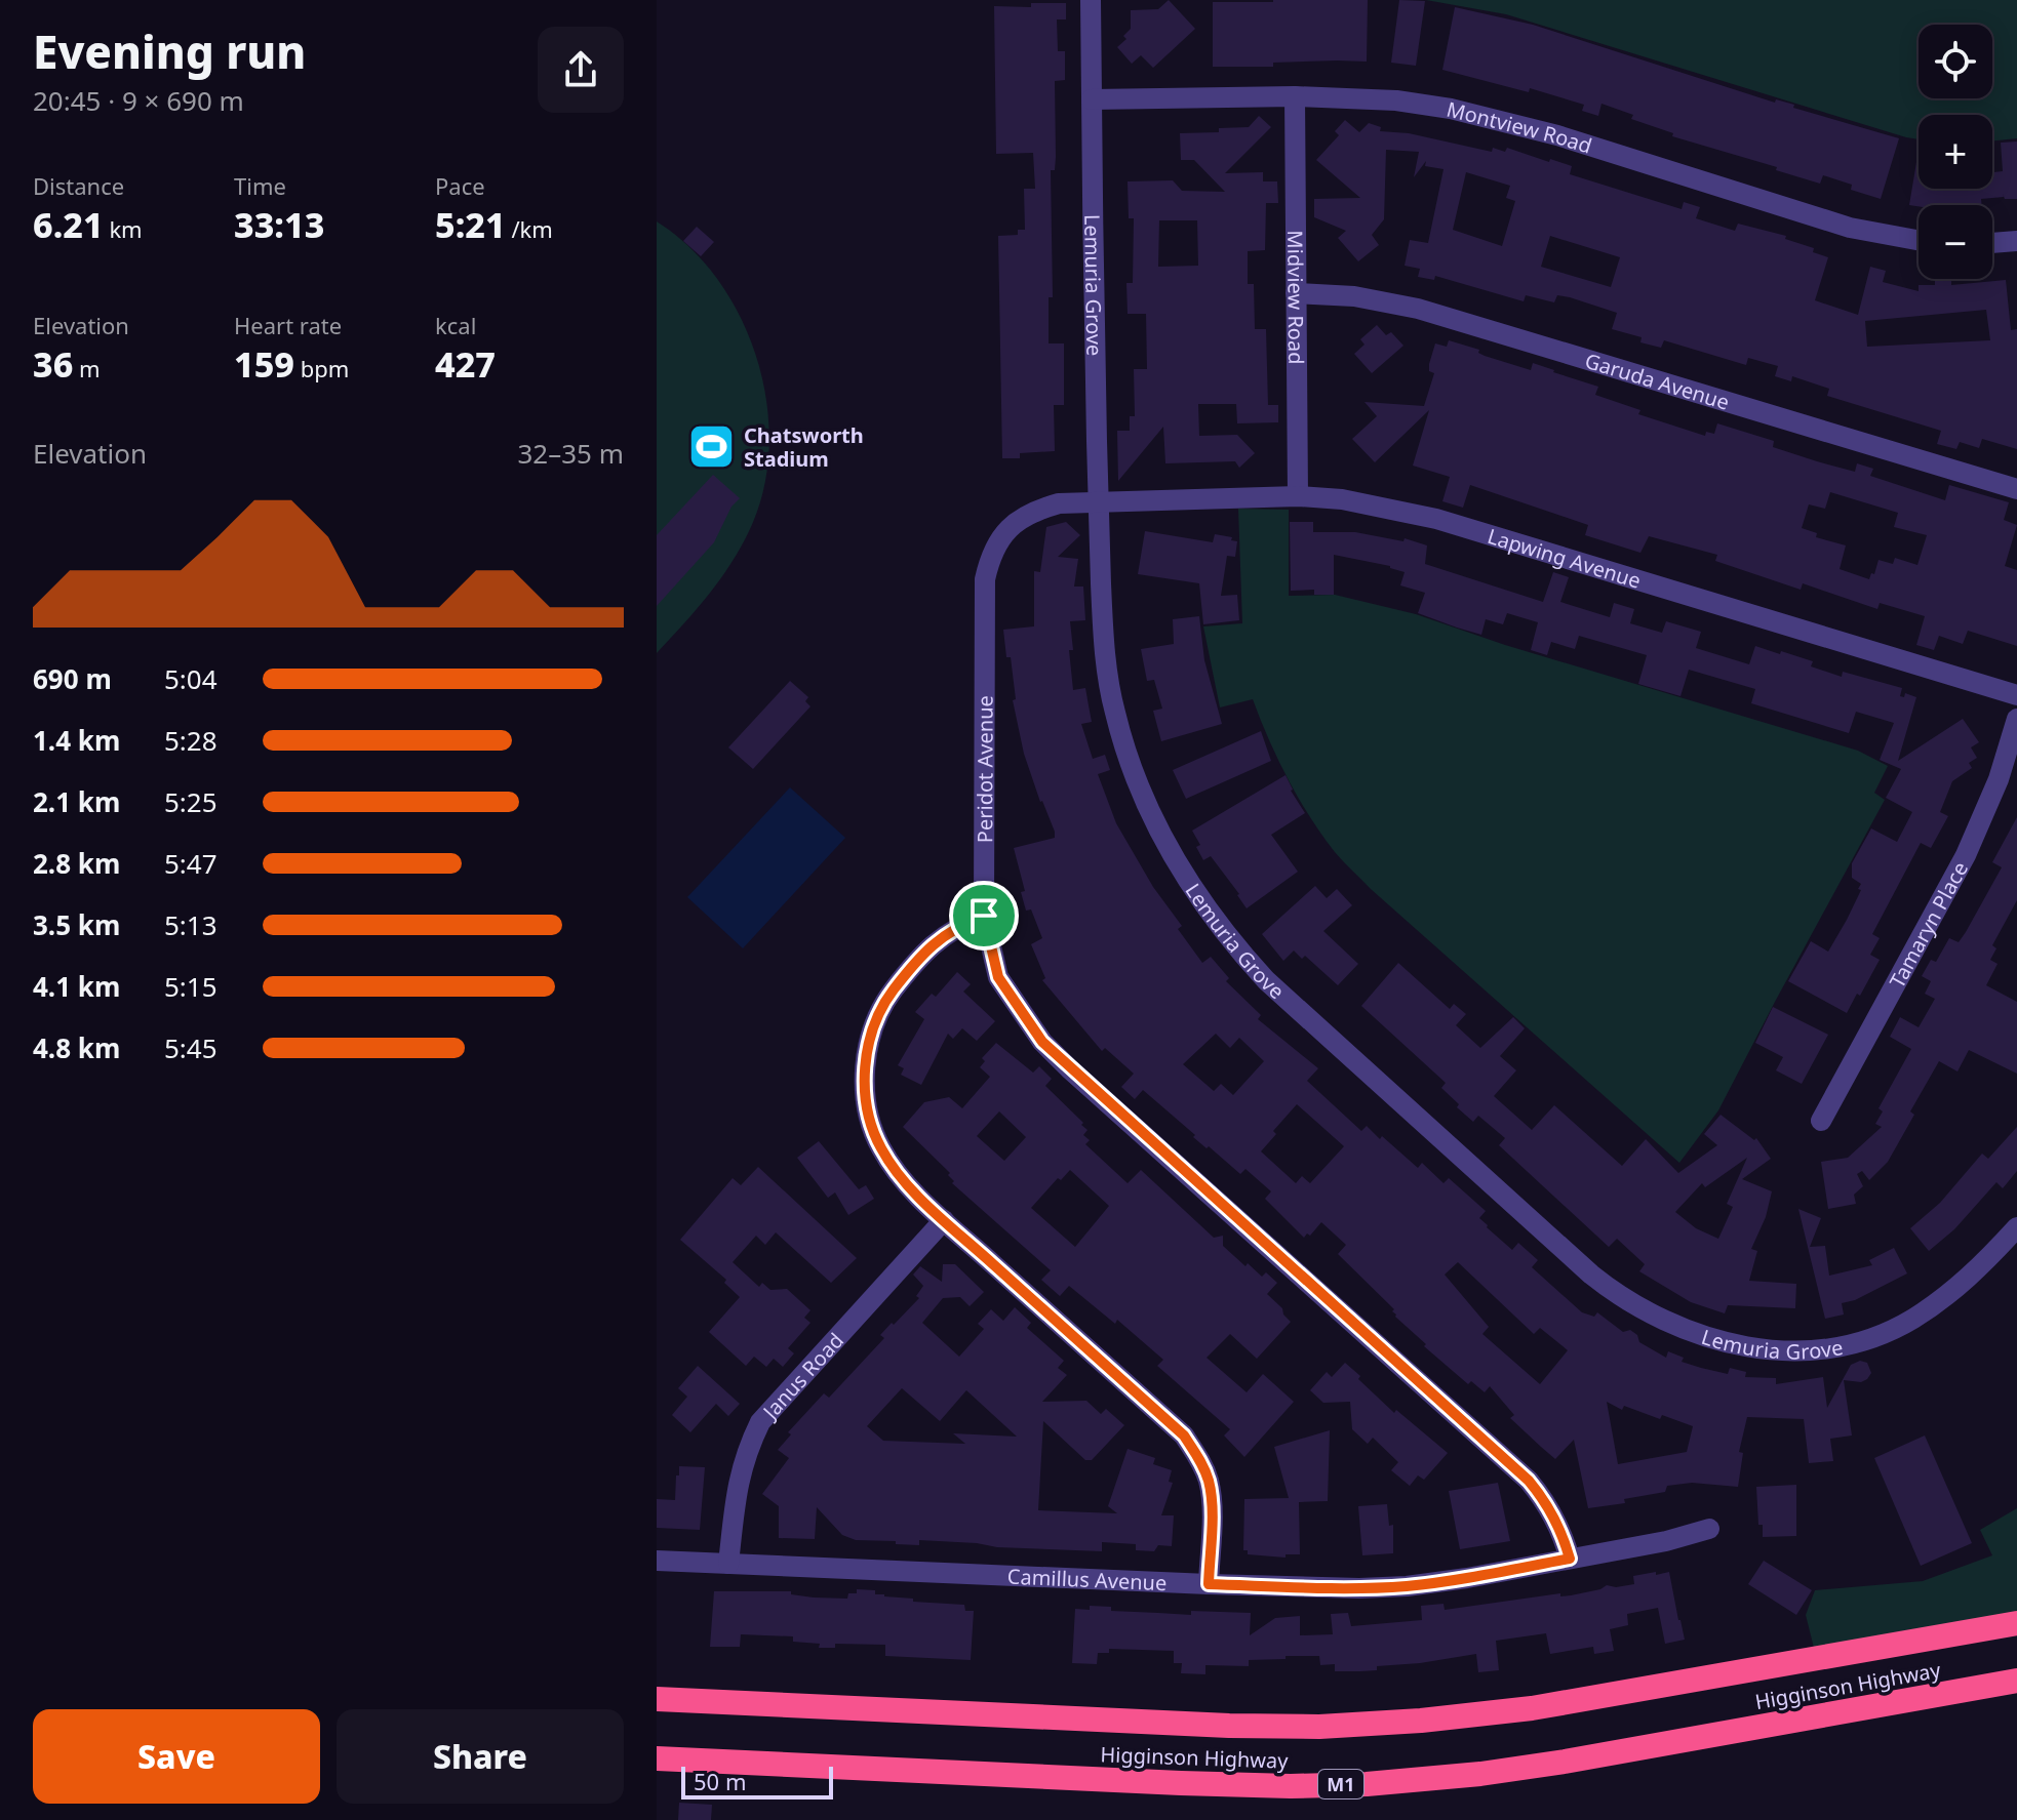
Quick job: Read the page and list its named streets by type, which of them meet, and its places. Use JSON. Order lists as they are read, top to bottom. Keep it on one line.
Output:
{"streets":{"highway":["Higginson Highway","M1"],"street":["Montview Road","Lemuria Grove","Midview Road","Garuda Avenue","Lapwing Avenue","Peridot Avenue","Tamaryn Place","Janus Road","Camillus Avenue"]},"crossings":[["Montview Road","Lemuria Grove"],["Montview Road","Midview Road"],["Lemuria Grove","Lapwing Avenue"],["Lemuria Grove","Peridot Avenue"],["Midview Road","Garuda Avenue"],["Midview Road","Lapwing Avenue"],["Lapwing Avenue","Peridot Avenue"],["Peridot Avenue","Camillus Avenue"],["Janus Road","Camillus Avenue"]],"places":{"sports":["Chatsworth Stadium"]},"scale_bar":"50 m","page":{"heading":["Evening run","20:45 · 9 × 690 m"],"map_buttons":["+","−"],"stats":[["Distance","6.21 km"],["Time","33:13"],["Pace","5:21 /km"],["Elevation","36 m"],["Heart rate","159 bpm"],["kcal","427"]],"chart":["Elevation","32–35 m"],"list":[{"name":"690 m","note":"5:04"},{"name":"1.4 km","note":"5:28"},{"name":"2.1 km","note":"5:25"},{"name":"2.8 km","note":"5:47"},{"name":"3.5 km","note":"5:13"},{"name":"4.1 km","note":"5:15"},{"name":"4.8 km","note":"5:45"}],"buttons":["Save","Share"],"scale":"50 m"}}
